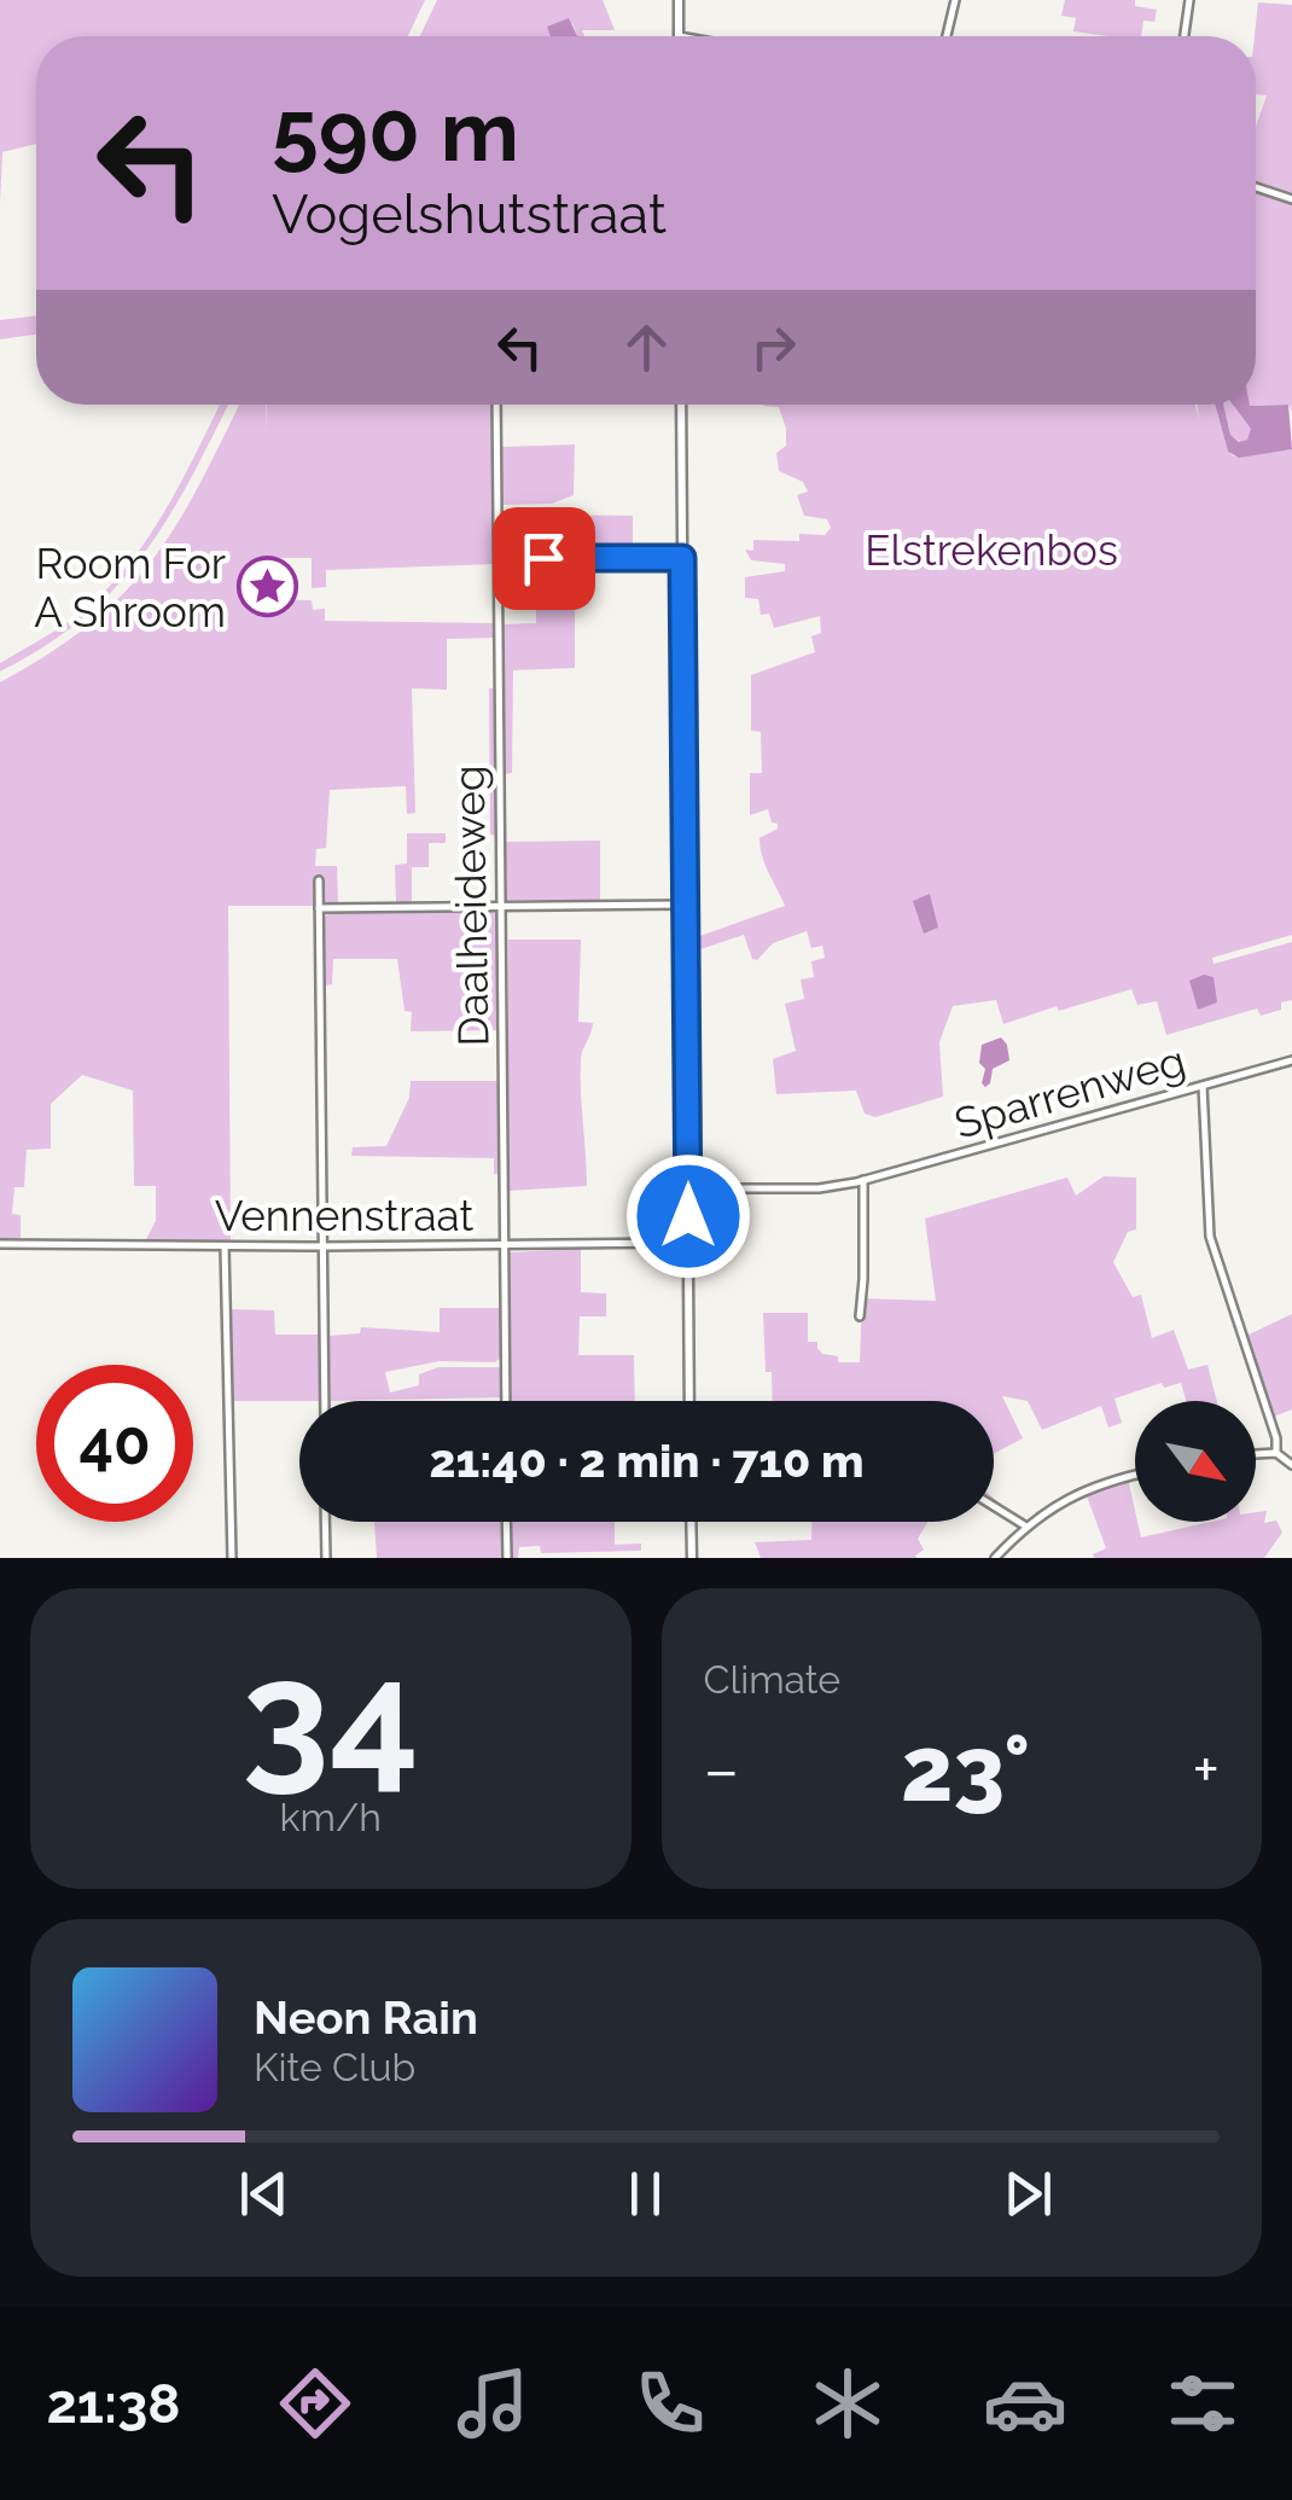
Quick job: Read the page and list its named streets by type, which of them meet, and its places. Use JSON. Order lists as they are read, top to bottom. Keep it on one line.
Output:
{"streets":{"street":["Daalheideweg","Sparrenweg","Vennenstraat"]},"crossings":[["Daalheideweg","Vennenstraat"]],"parks":["Elstrekenbos"],"places":{"place":["Room For A Shroom"]},"north":"bottom right","page":{"turn":["590 m","Vogelshutstraat"],"limit":"40","trip":"21:40 · 2 min · 710 m","tile":[["34","km/h"],"Climate"],"heat":["−","23°","+"],"song":["Neon Rain","Kite Club"],"tabs":"21:38"}}
